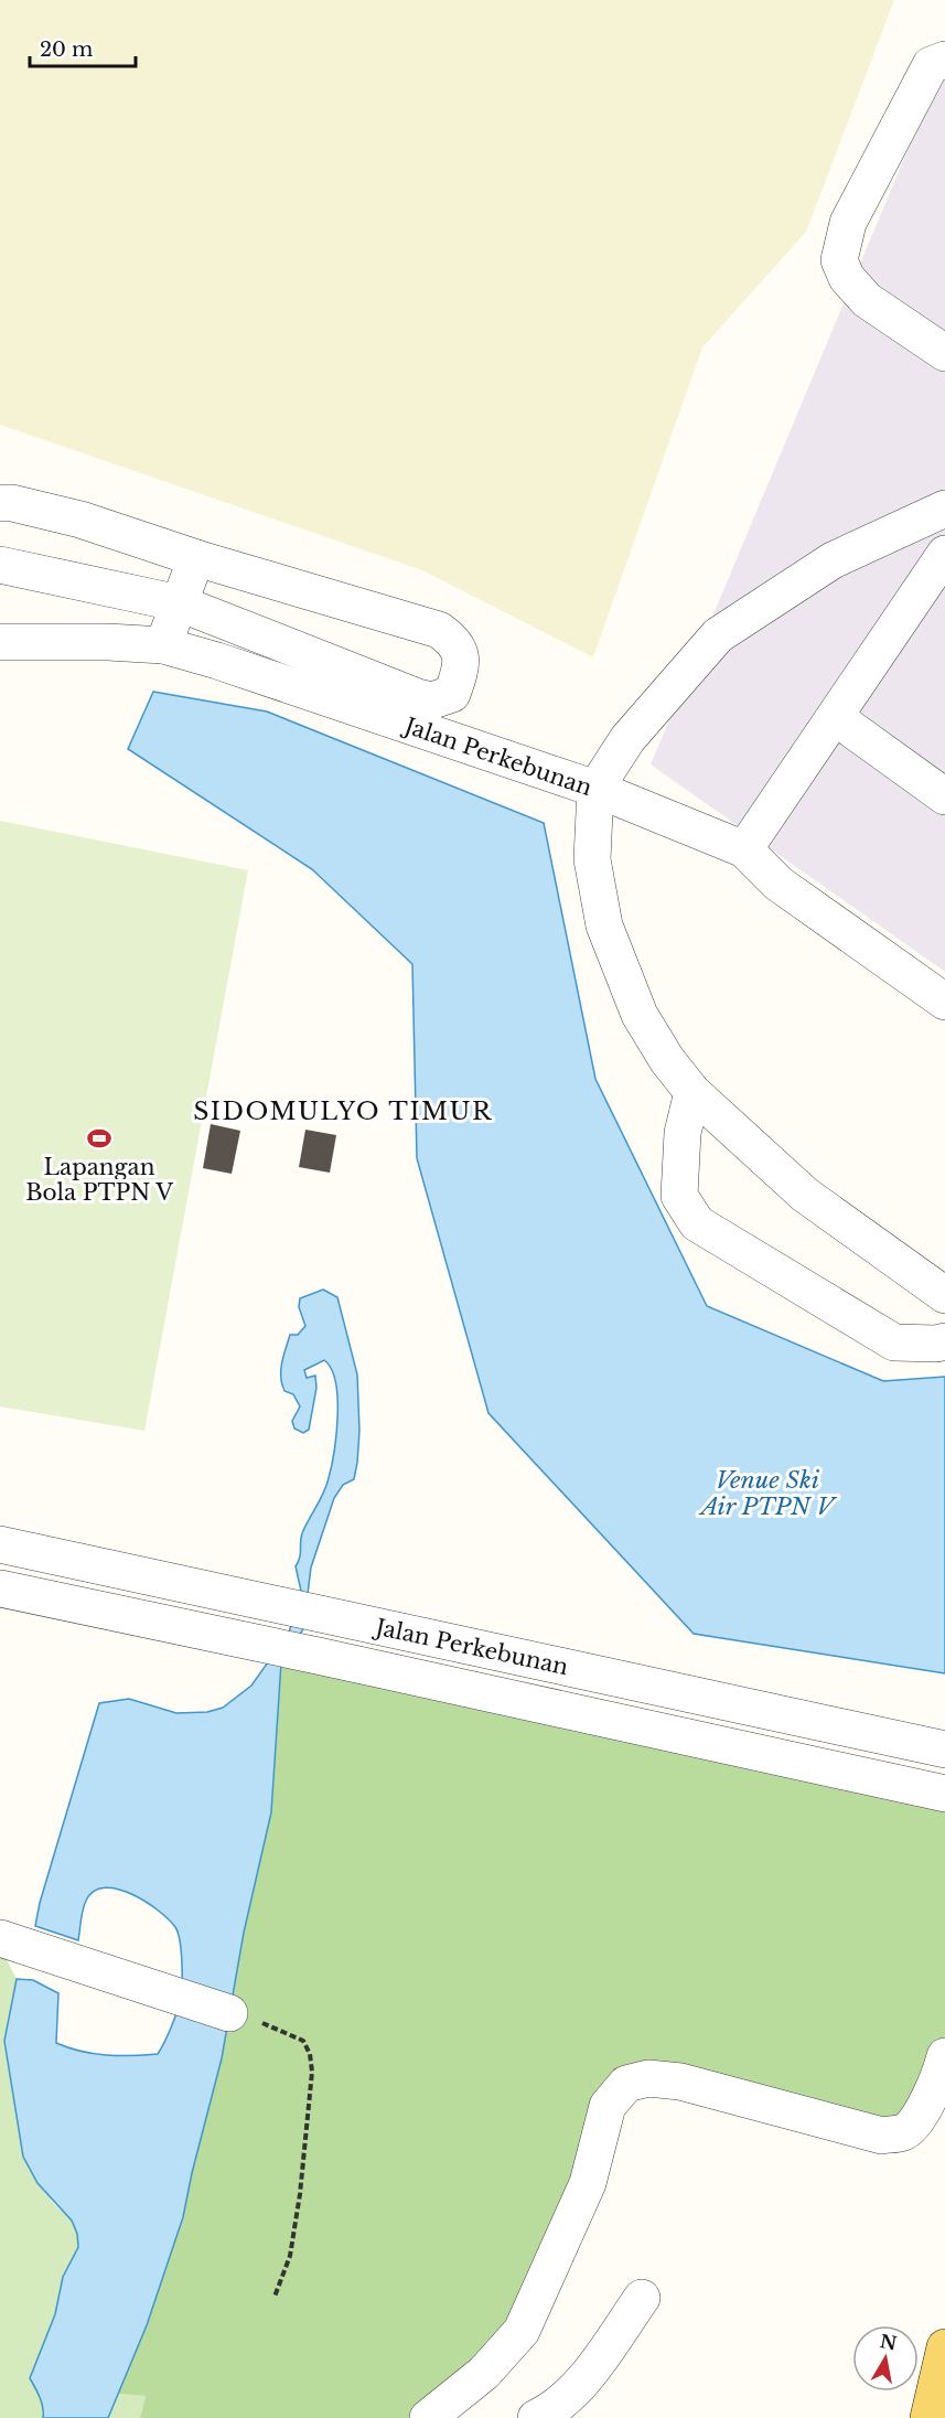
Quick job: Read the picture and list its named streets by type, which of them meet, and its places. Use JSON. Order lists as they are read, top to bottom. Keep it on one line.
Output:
{"streets":{"street":["Jalan Perkebunan"]},"districts":["SIDOMULYO TIMUR"],"water":["Venue Ski Air PTPN V"],"places":{"sports":["Lapangan Bola PTPN V"]},"scale_bar":"20 m","north":"top"}
